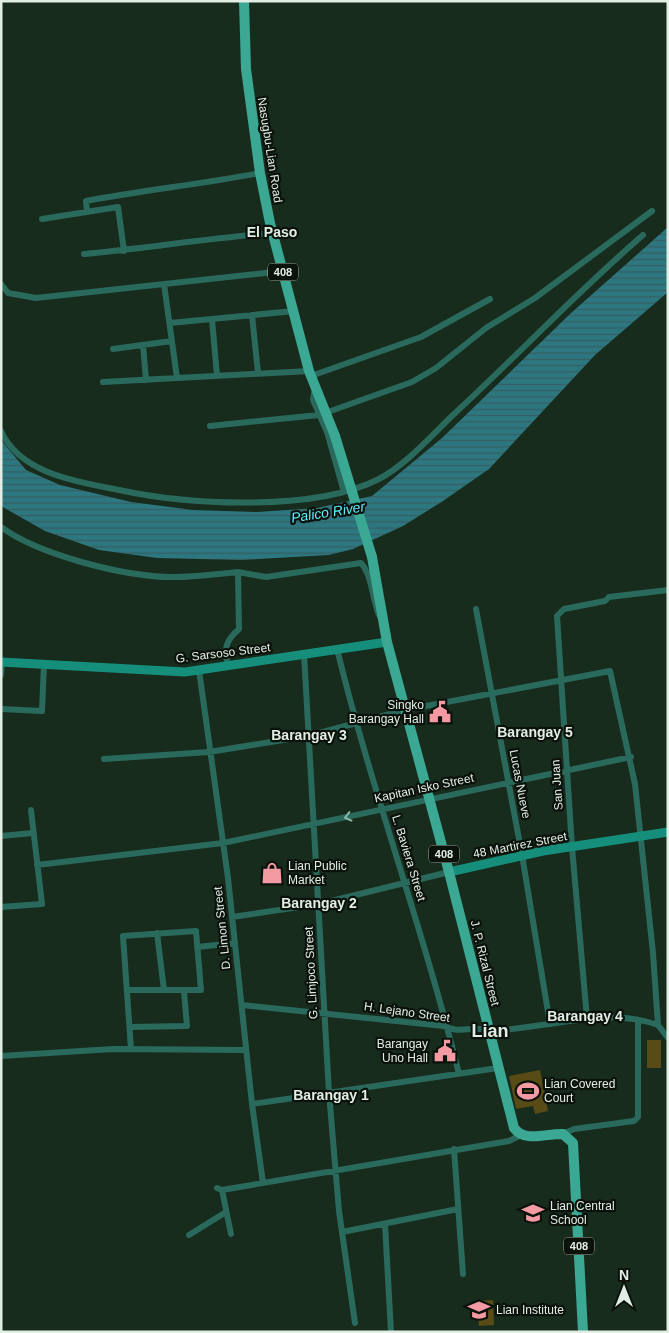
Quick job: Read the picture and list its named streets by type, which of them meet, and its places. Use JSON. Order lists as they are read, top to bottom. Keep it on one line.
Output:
{"streets":{"main road":["Nasugbu-Lian Road","408","J. P. Rizal Street"],"street":["G. Sarsoso Street","Lucas Nueve","San Juan","Kapitan Isko Street","48 Martirez Street","L. Baviera Street","D. Limon Street","G. Limjoco Street","H. Lejano Street"]},"crossings":[["Nasugbu-Lian Road","J. P. Rizal Street"],["G. Sarsoso Street","L. Baviera Street"],["G. Sarsoso Street","D. Limon Street"],["G. Sarsoso Street","J. P. Rizal Street"],["G. Sarsoso Street","G. Limjoco Street"],["Lucas Nueve","Kapitan Isko Street"],["Lucas Nueve","48 Martirez Street"],["Lucas Nueve","H. Lejano Street"],["San Juan","Kapitan Isko Street"],["San Juan","48 Martirez Street"],["San Juan","H. Lejano Street"],["Kapitan Isko Street","L. Baviera Street"],["Kapitan Isko Street","D. Limon Street"],["Kapitan Isko Street","J. P. Rizal Street"],["Kapitan Isko Street","G. Limjoco Street"],["48 Martirez Street","L. Baviera Street"],["48 Martirez Street","D. Limon Street"],["48 Martirez Street","J. P. Rizal Street"],["48 Martirez Street","G. Limjoco Street"],["L. Baviera Street","H. Lejano Street"],["D. Limon Street","H. Lejano Street"],["J. P. Rizal Street","H. Lejano Street"],["G. Limjoco Street","H. Lejano Street"]],"districts":["El Paso","Barangay 5","Barangay 3","Barangay 2","Barangay 4","Lian","Barangay 1"],"water":["Palico River"],"places":{"public building":["Singko Barangay Hall","Barangay Uno Hall"],"shop":["Lian Public Market"],"sports":["Lian Covered Court"],"school or university":["Lian Central School","Lian Institute"]},"north":"top"}
